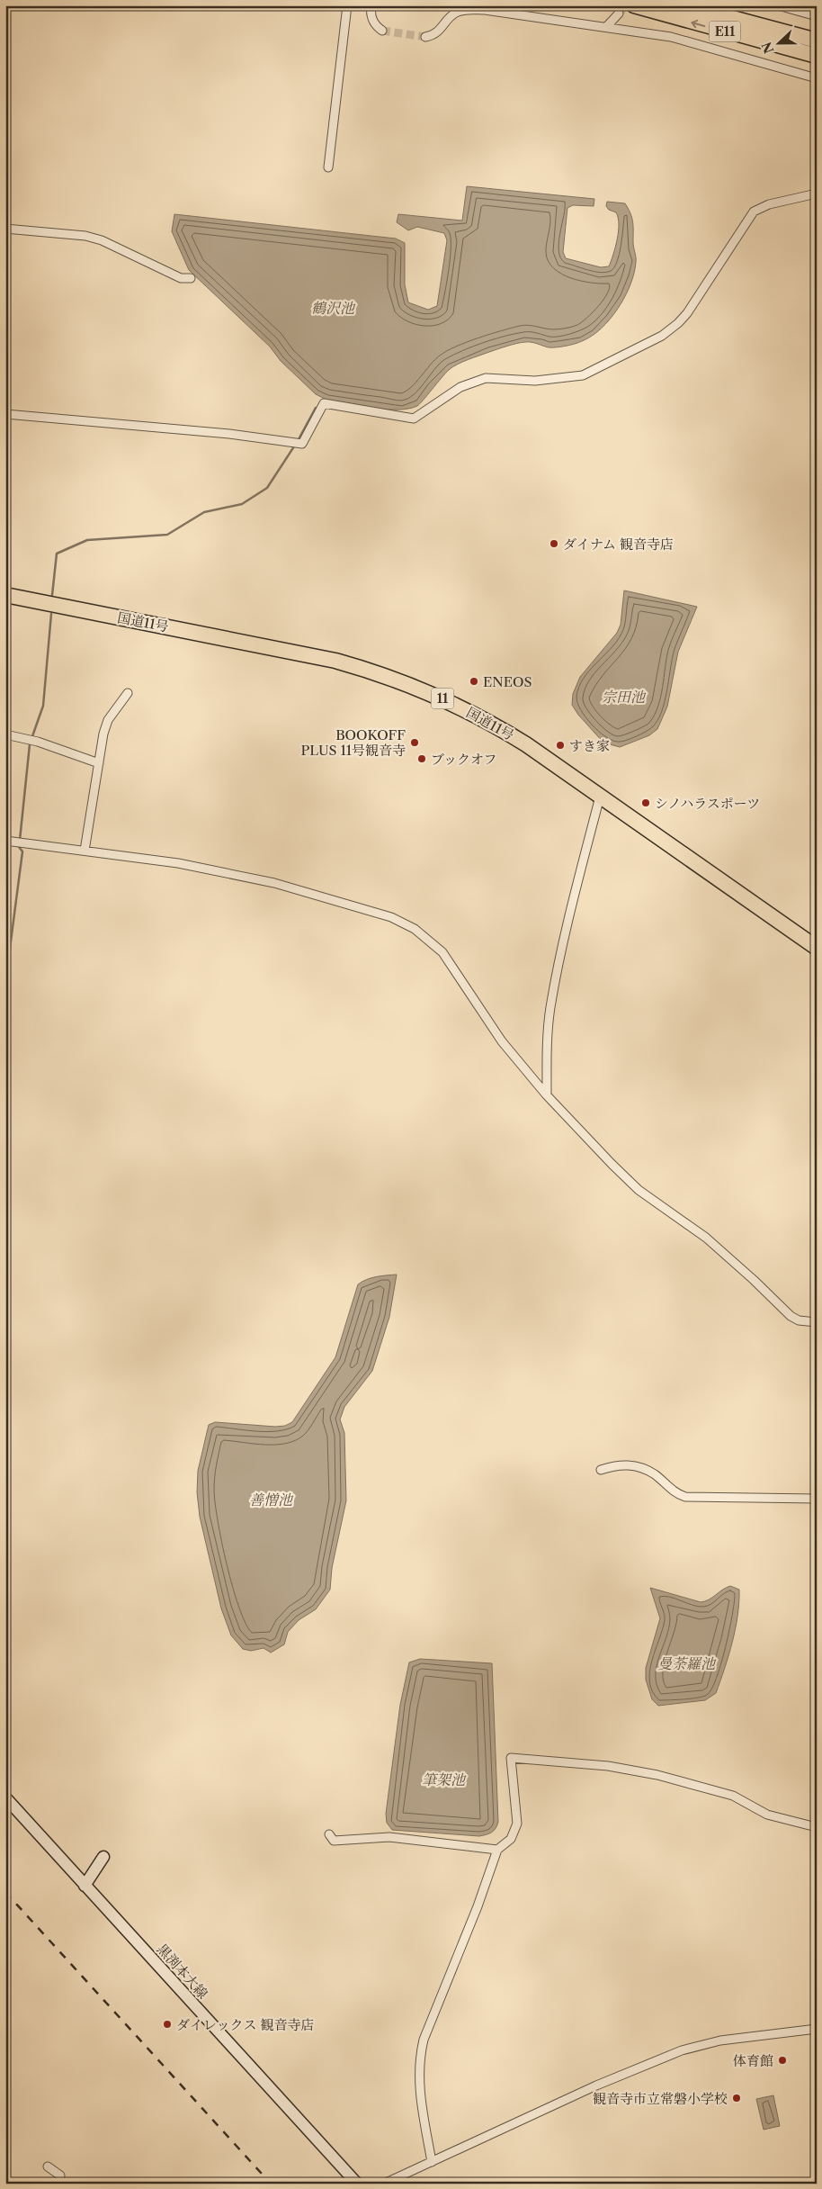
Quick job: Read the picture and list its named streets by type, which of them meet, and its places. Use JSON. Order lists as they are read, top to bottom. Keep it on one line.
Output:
{"streets":{"highway":["E11","国道11号","11"],"main road":["黒渕本大線"]},"water":["鶴沢池","宗田池","善憎池","曼荼羅池","筆架池"],"places":["ダイナム 観音寺店","ENEOS","BOOKOFF PLUS 11号観音寺","すき家","ブックオフ","シノハラスポーツ","ダイレックス 観音寺店","体育館","観音寺市立常磐小学校"],"north":"left"}
